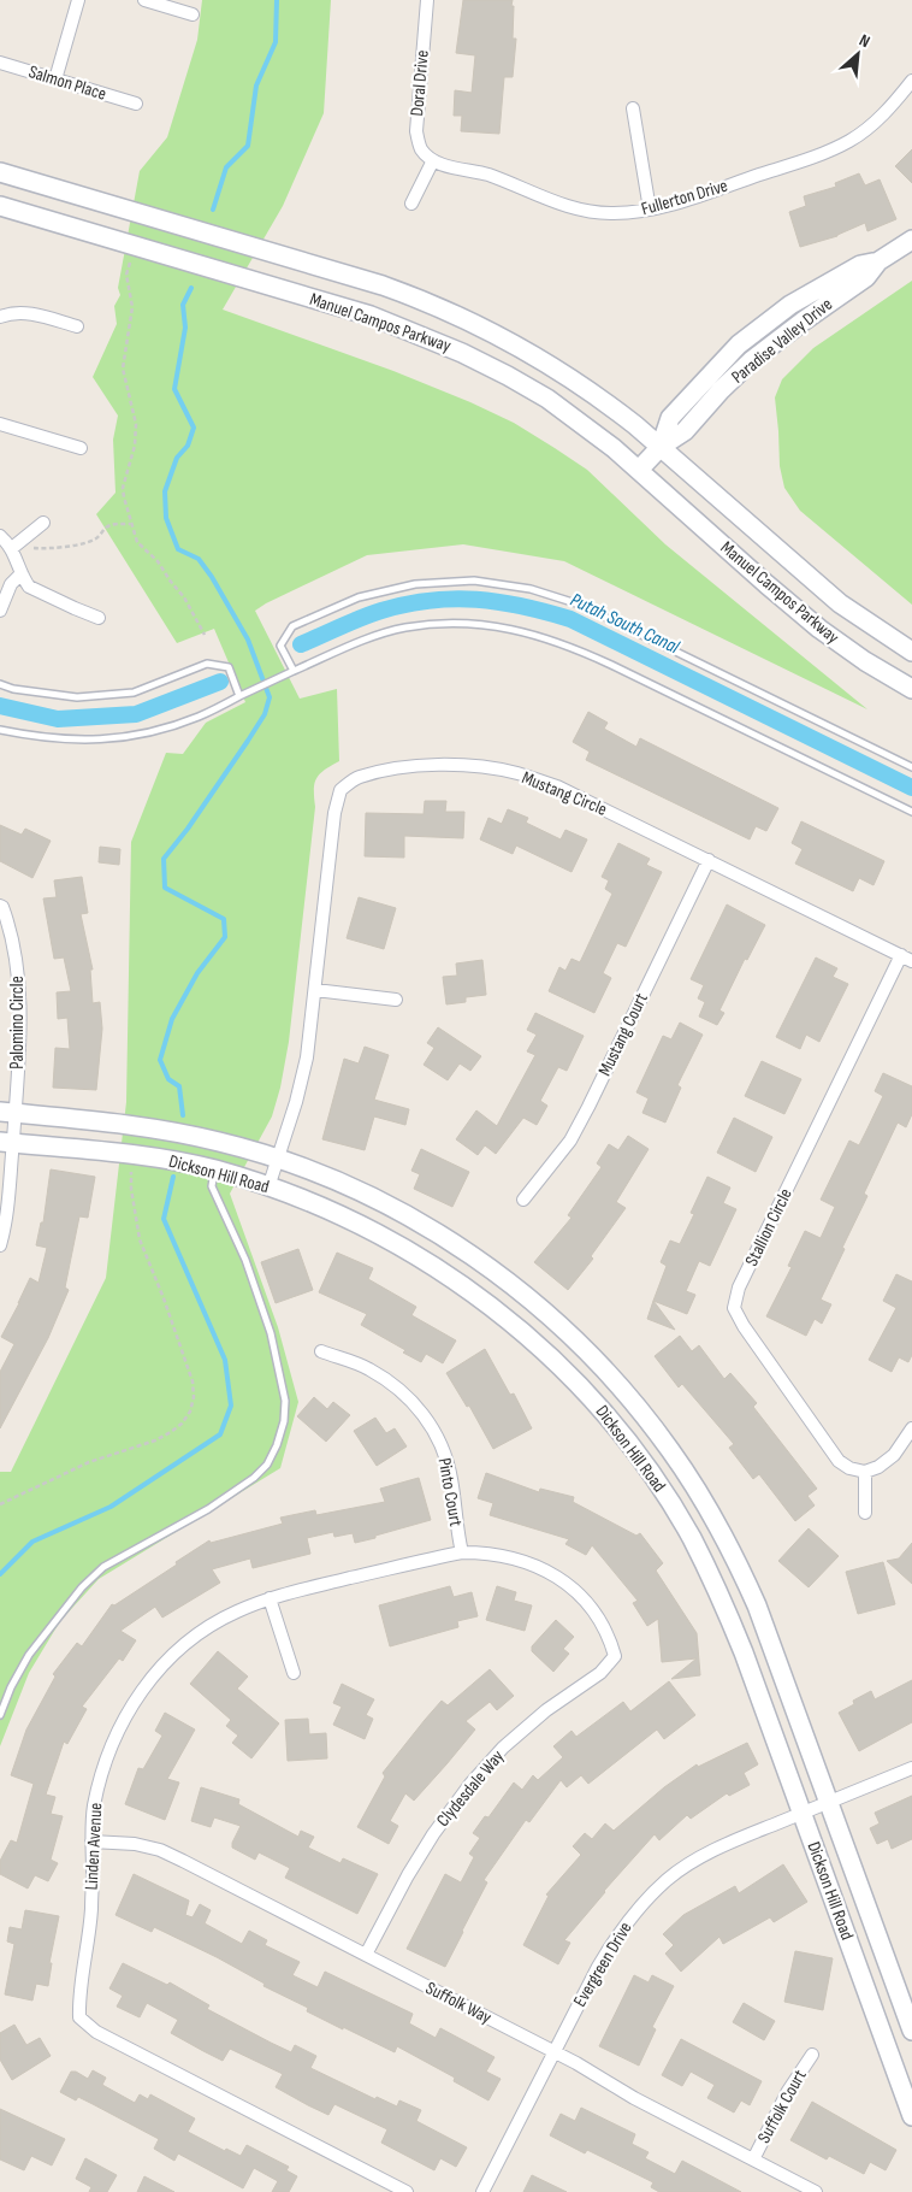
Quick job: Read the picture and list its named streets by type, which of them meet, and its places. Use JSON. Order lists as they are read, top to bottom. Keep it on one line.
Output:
{"streets":{"street":["Salmon Place","Doral Drive","Fullerton Drive","Manuel Campos Parkway","Paradise Valley Drive","Mustang Circle","Palomino Circle","Mustang Court","Dickson Hill Road","Stallion Circle","Pinto Court","Clydesdale Way","Linden Avenue","Evergreen Drive","Suffolk Way","Suffolk Court"]},"crossings":[["Doral Drive","Fullerton Drive"],["Manuel Campos Parkway","Paradise Valley Drive"],["Mustang Circle","Mustang Court"],["Mustang Circle","Dickson Hill Road"],["Mustang Circle","Stallion Circle"],["Palomino Circle","Dickson Hill Road"],["Dickson Hill Road","Evergreen Drive"],["Pinto Court","Linden Avenue"],["Clydesdale Way","Linden Avenue"],["Clydesdale Way","Suffolk Way"],["Linden Avenue","Suffolk Way"],["Evergreen Drive","Suffolk Way"],["Suffolk Way","Suffolk Court"]],"water":["Putah South Canal"],"north":"top right"}
